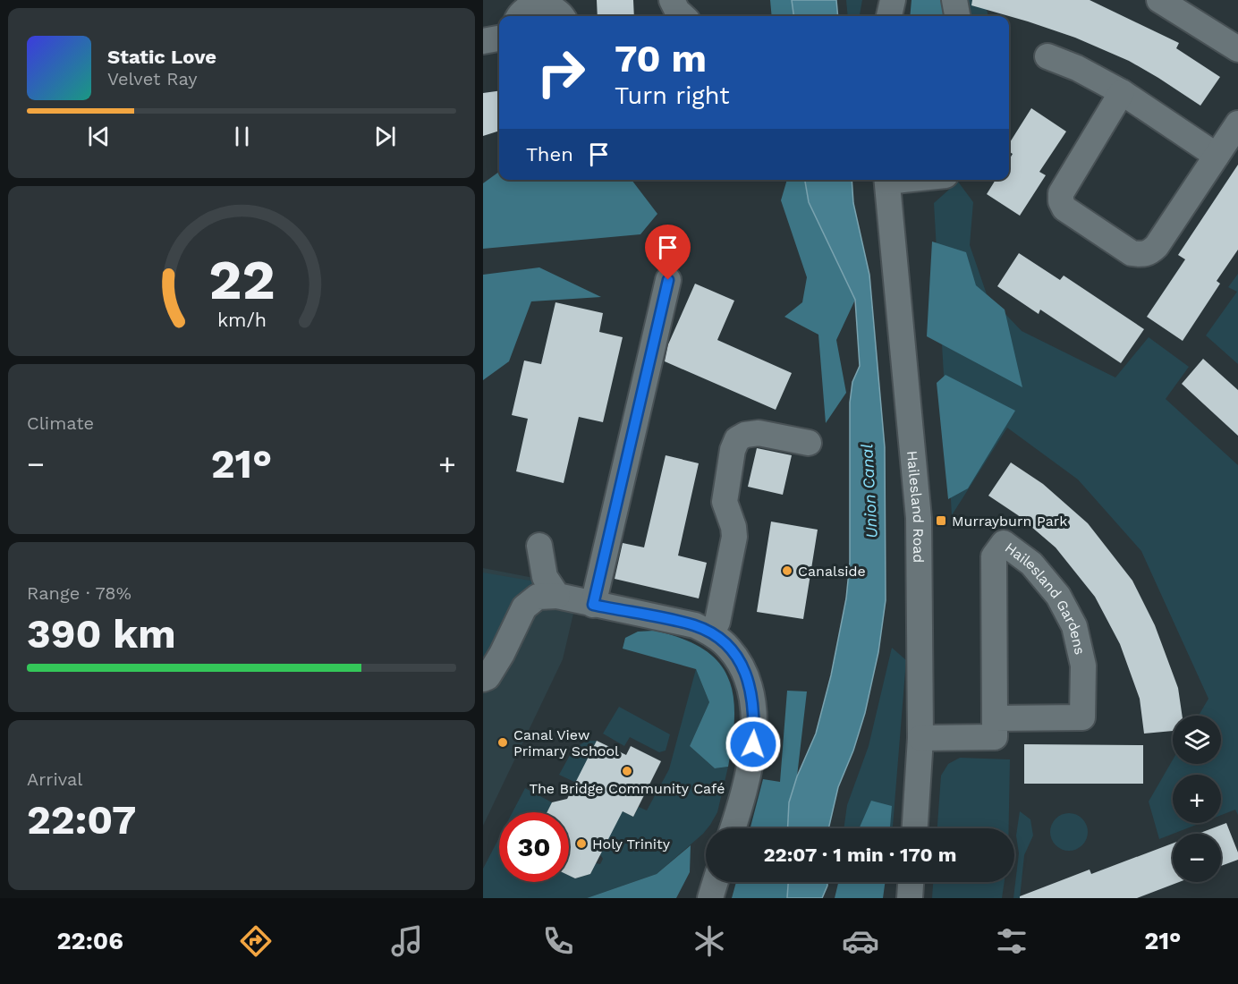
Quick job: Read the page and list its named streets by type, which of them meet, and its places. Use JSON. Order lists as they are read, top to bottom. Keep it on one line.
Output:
{"streets":{"street":["Hailesland Road","Hailesland Gardens"]},"crossings":[["Hailesland Road","Hailesland Gardens"]],"water":["Union Canal"],"places":{"transit":["Murrayburn Park"],"other":["Canalside","Canal View Primary School","The Bridge Community Café","Holy Trinity"]},"page":{"turn":["70 m","Turn right"],"song":["Static Love","Velvet Ray"],"then":"Then","tile":["Climate",["Range · 78%","390 km"],["Arrival","22:07"]],"heat":["−","21°","+"],"map_buttons":["+","−"],"limit":"30","trip":"22:07 · 1 min · 170 m","tabs":["22:06","21°"],"gauge":["22","km/h"]}}
